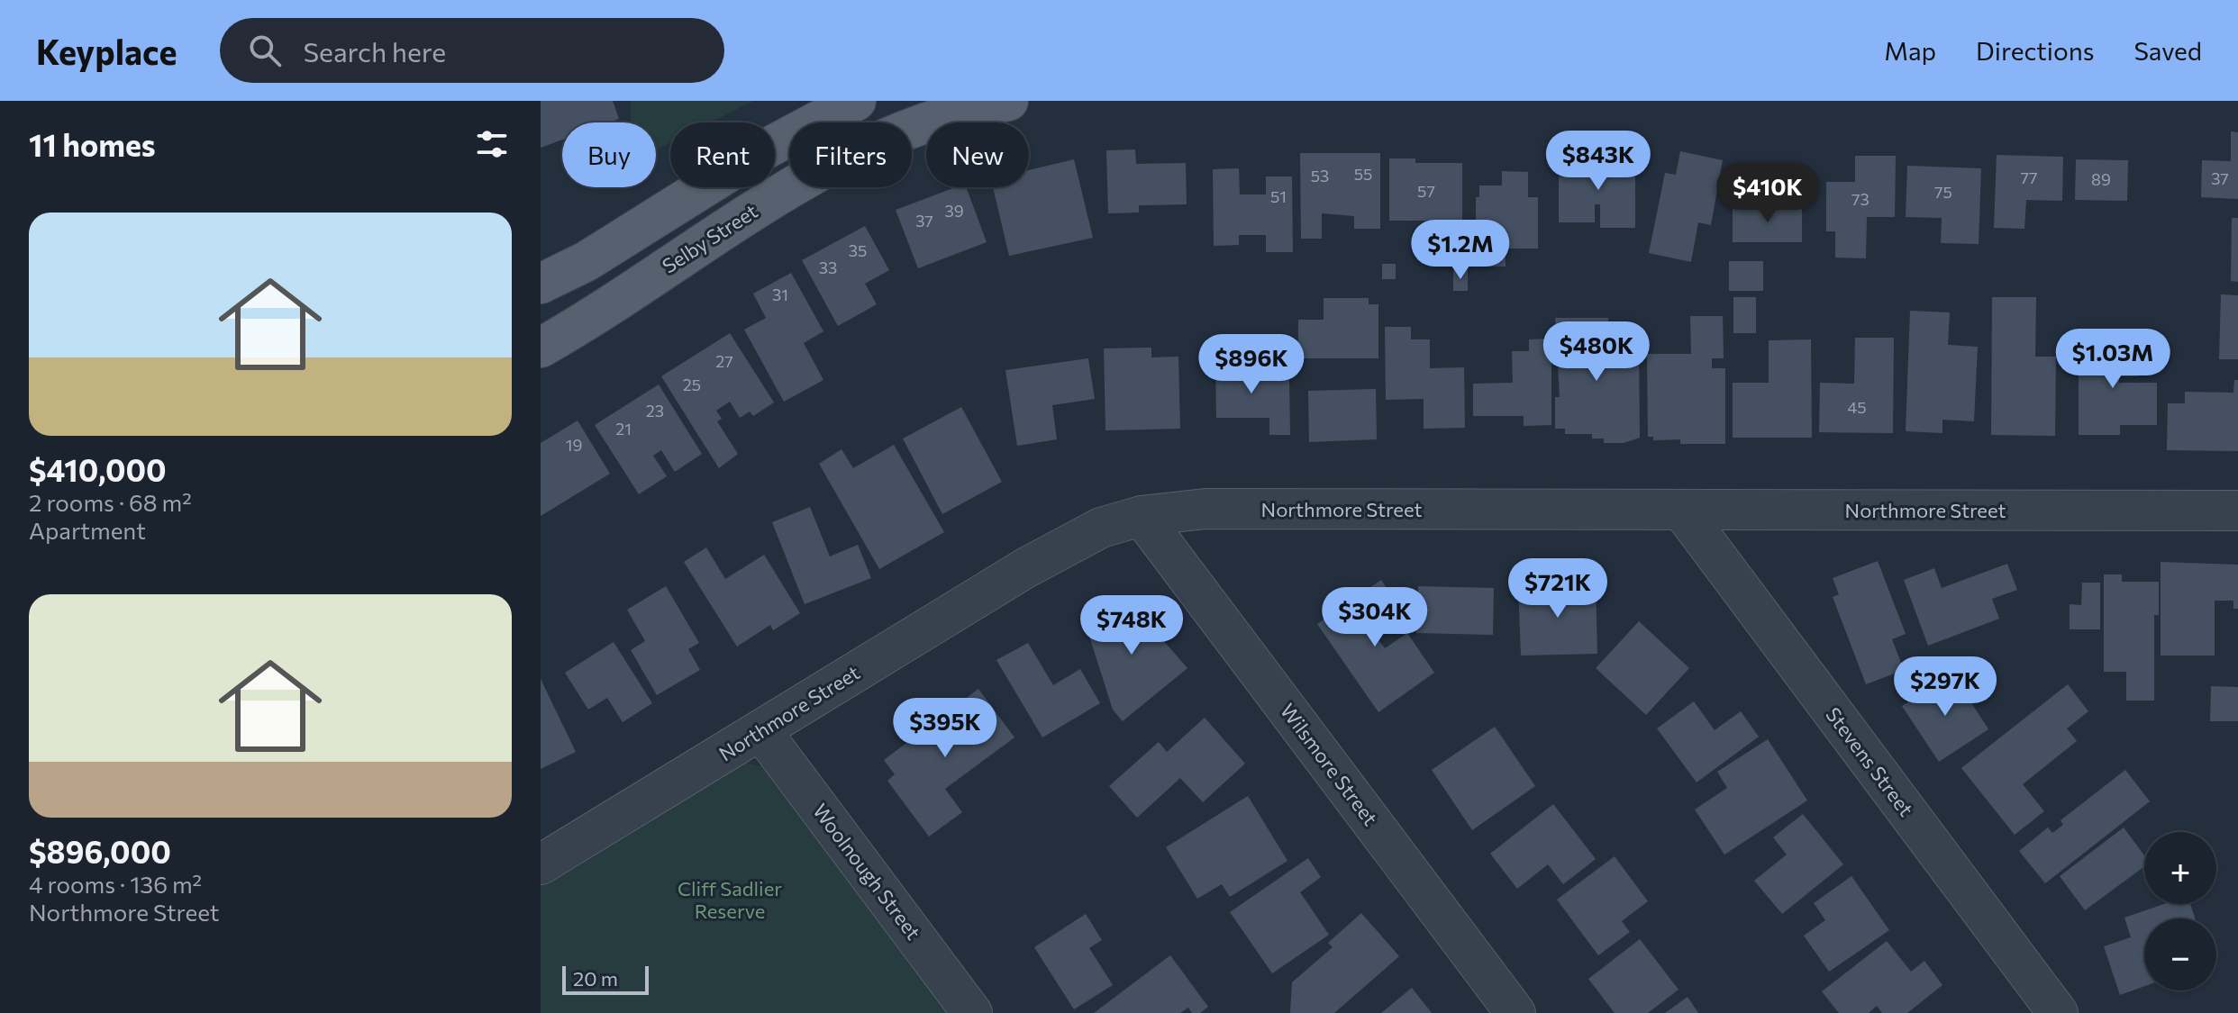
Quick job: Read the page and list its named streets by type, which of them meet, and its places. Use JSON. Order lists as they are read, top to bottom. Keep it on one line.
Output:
{"streets":{"main road":["Selby Street"],"street":["Northmore Street","Stevens Street","Wilsmore Street","Woolnough Street"]},"crossings":[["Northmore Street","Stevens Street"],["Northmore Street","Wilsmore Street"],["Northmore Street","Woolnough Street"]],"parks":["Cliff Sadlier Reserve"],"house_numbers":["55","53","77","37","89","57","75","51","73","39","37","35","33","31","27","25","45","23","21","19"],"scale_bar":"20 m","page":{"header":"Keyplace","search":"Search here","nav":["Map","Directions","Saved"],"heading":"11 homes","chip":["Buy","Rent","Filters","New"],"price":["$843K","$410K","$1.2M","$480K","$1.03M","$896K","$721K","$304K","$748K","$297K","$395K"],"list":[{"name":"$410,000","note":"2 rooms · 68 m² · Apartment"},{"name":"$896,000","note":"4 rooms · 136 m² · Northmore Street"}],"map_buttons":["+","−"],"scale":"20 m"}}
